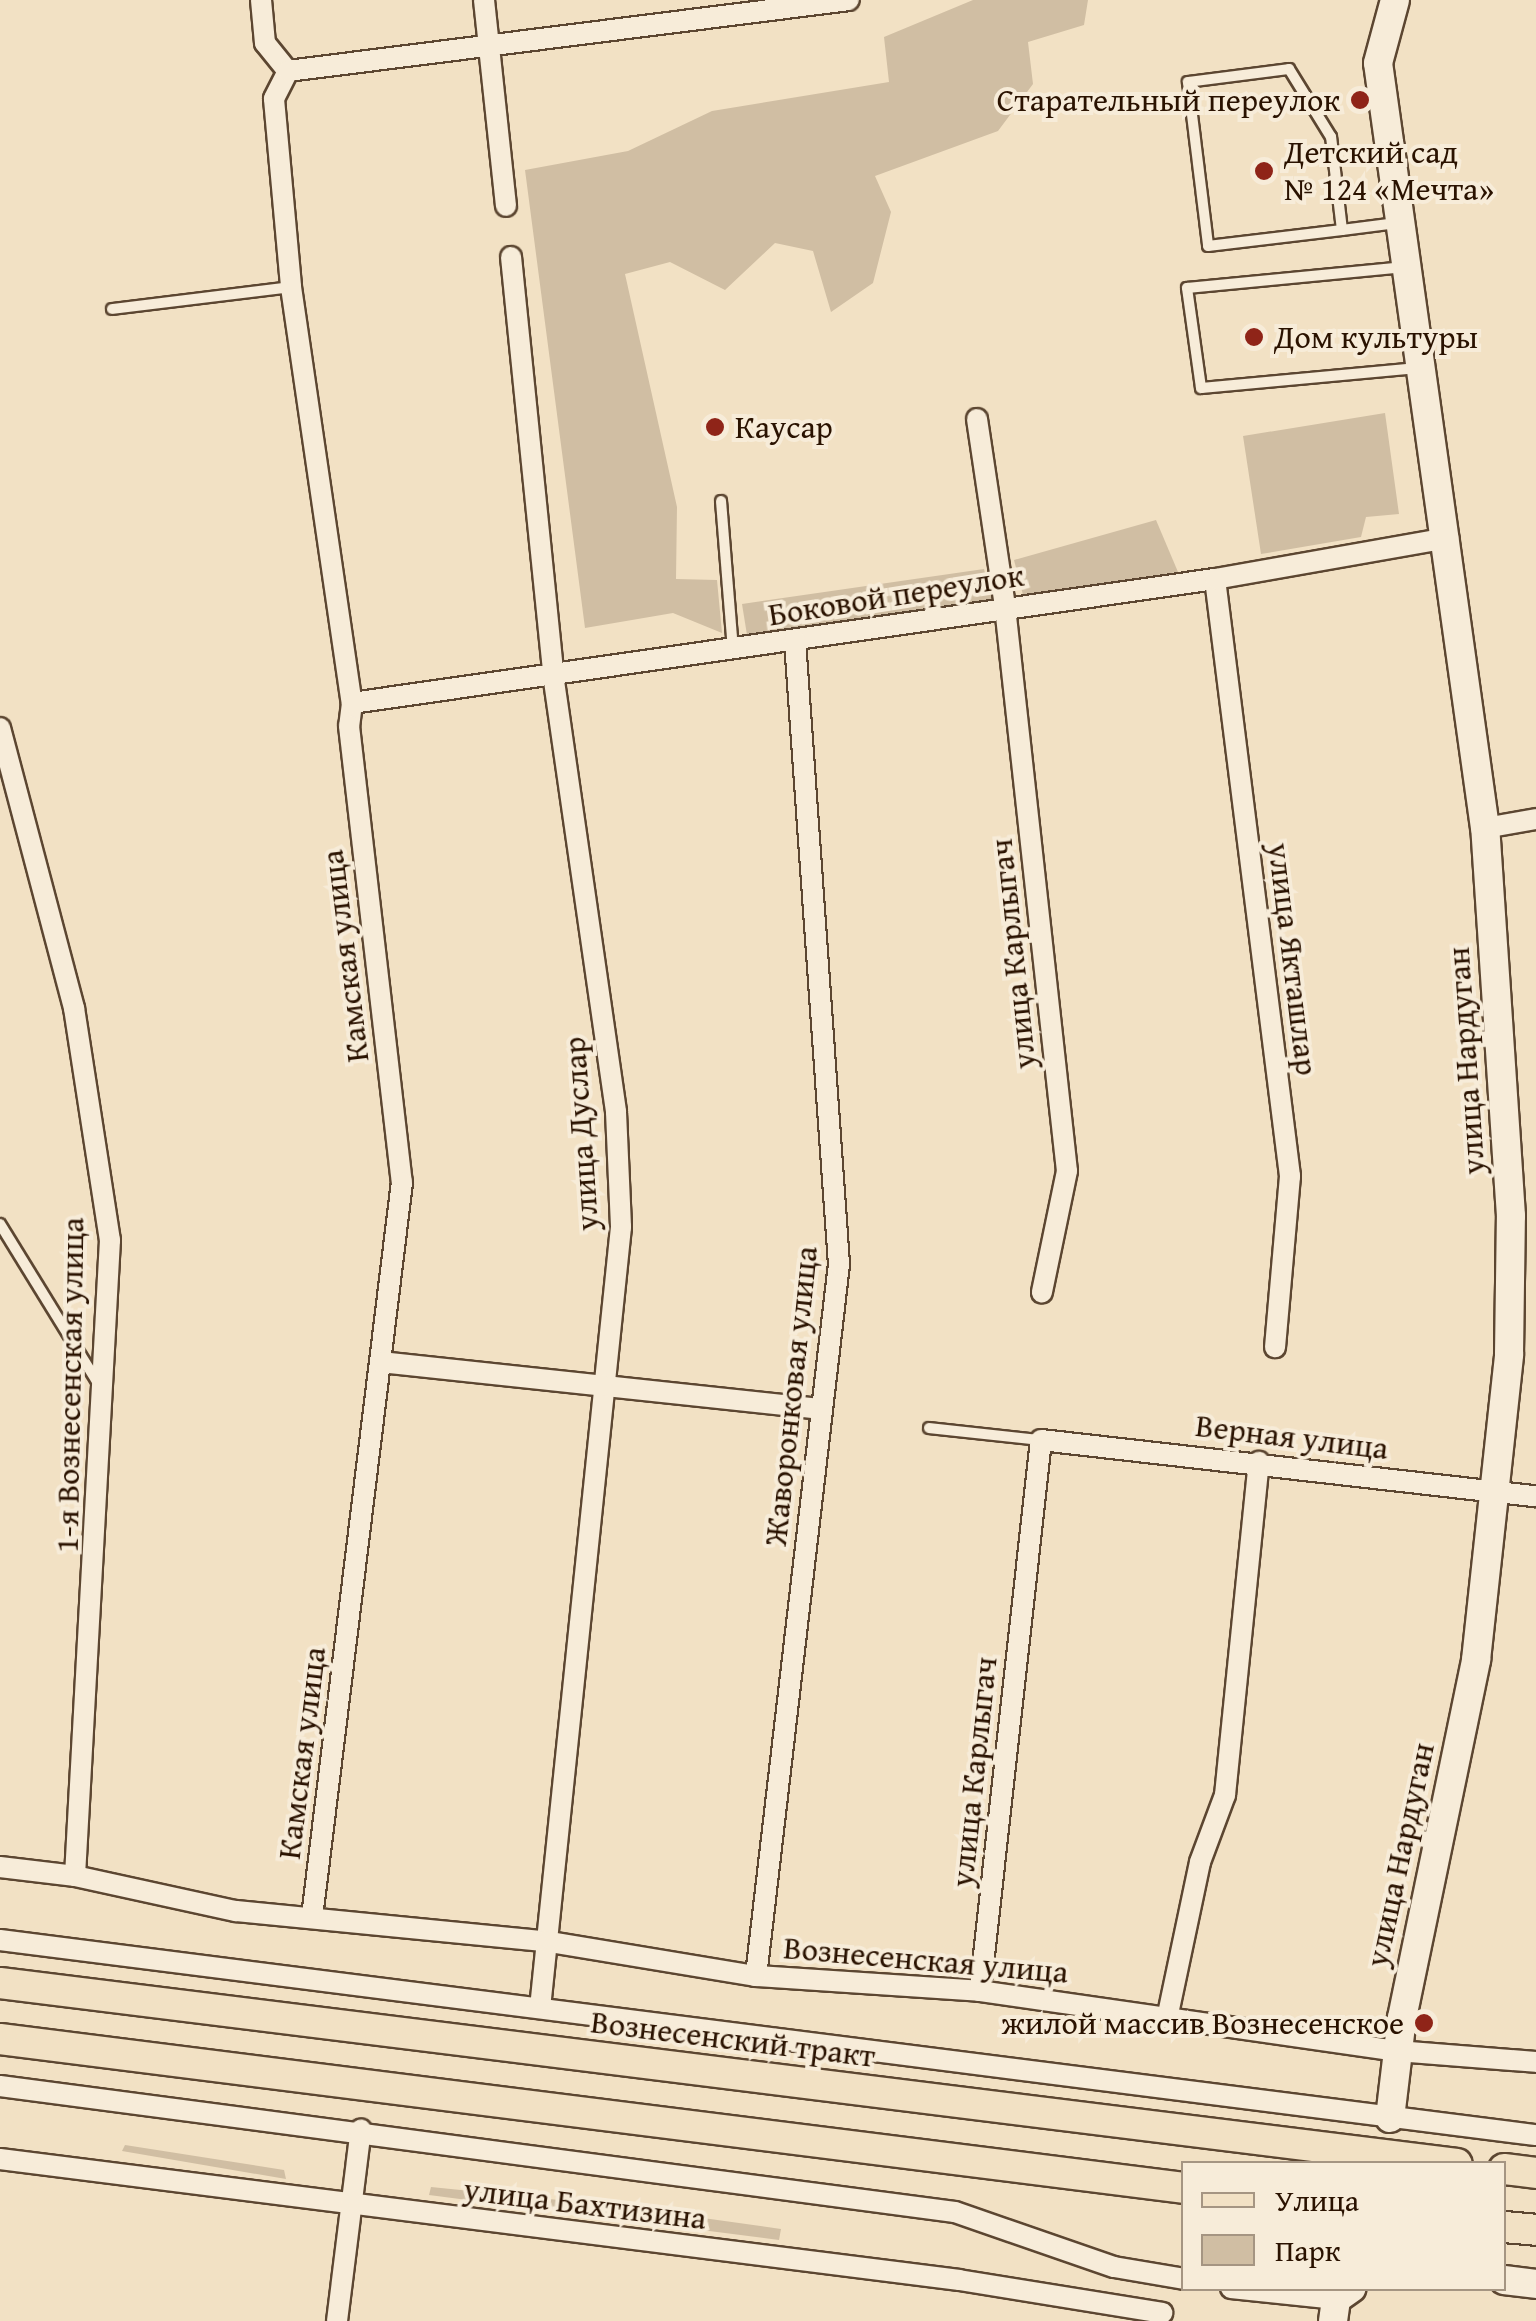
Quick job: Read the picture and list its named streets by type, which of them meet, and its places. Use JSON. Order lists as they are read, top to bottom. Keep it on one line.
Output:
{"streets":{"main road":["Вознесенский тракт"],"street":["Боковой переулок","улица Карлыгач","Камская улица","улица Якташлар","улица Нардуган","улица Дуслар","1-я Вознесенская улица","Жаворонковая улица","Верная улица","Вознесенская улица","улица Бахтизина"]},"crossings":[["Боковой переулок","улица Карлыгач"],["Боковой переулок","Камская улица"],["Боковой переулок","улица Якташлар"],["Боковой переулок","улица Нардуган"],["Боковой переулок","улица Дуслар"],["Боковой переулок","Жаворонковая улица"],["улица Карлыгач","Верная улица"],["улица Карлыгач","Вознесенская улица"],["Камская улица","Вознесенская улица"],["улица Нардуган","Верная улица"],["улица Нардуган","Вознесенская улица"],["улица Дуслар","Вознесенская улица"],["1-я Вознесенская улица","Вознесенская улица"],["Жаворонковая улица","Вознесенская улица"]],"places":["Старательный переулок","Детский сад № 124 «Мечта»","Дом культуры","Каусар","жилой массив Вознесенское"],"legend":["Улица","Парк"]}
